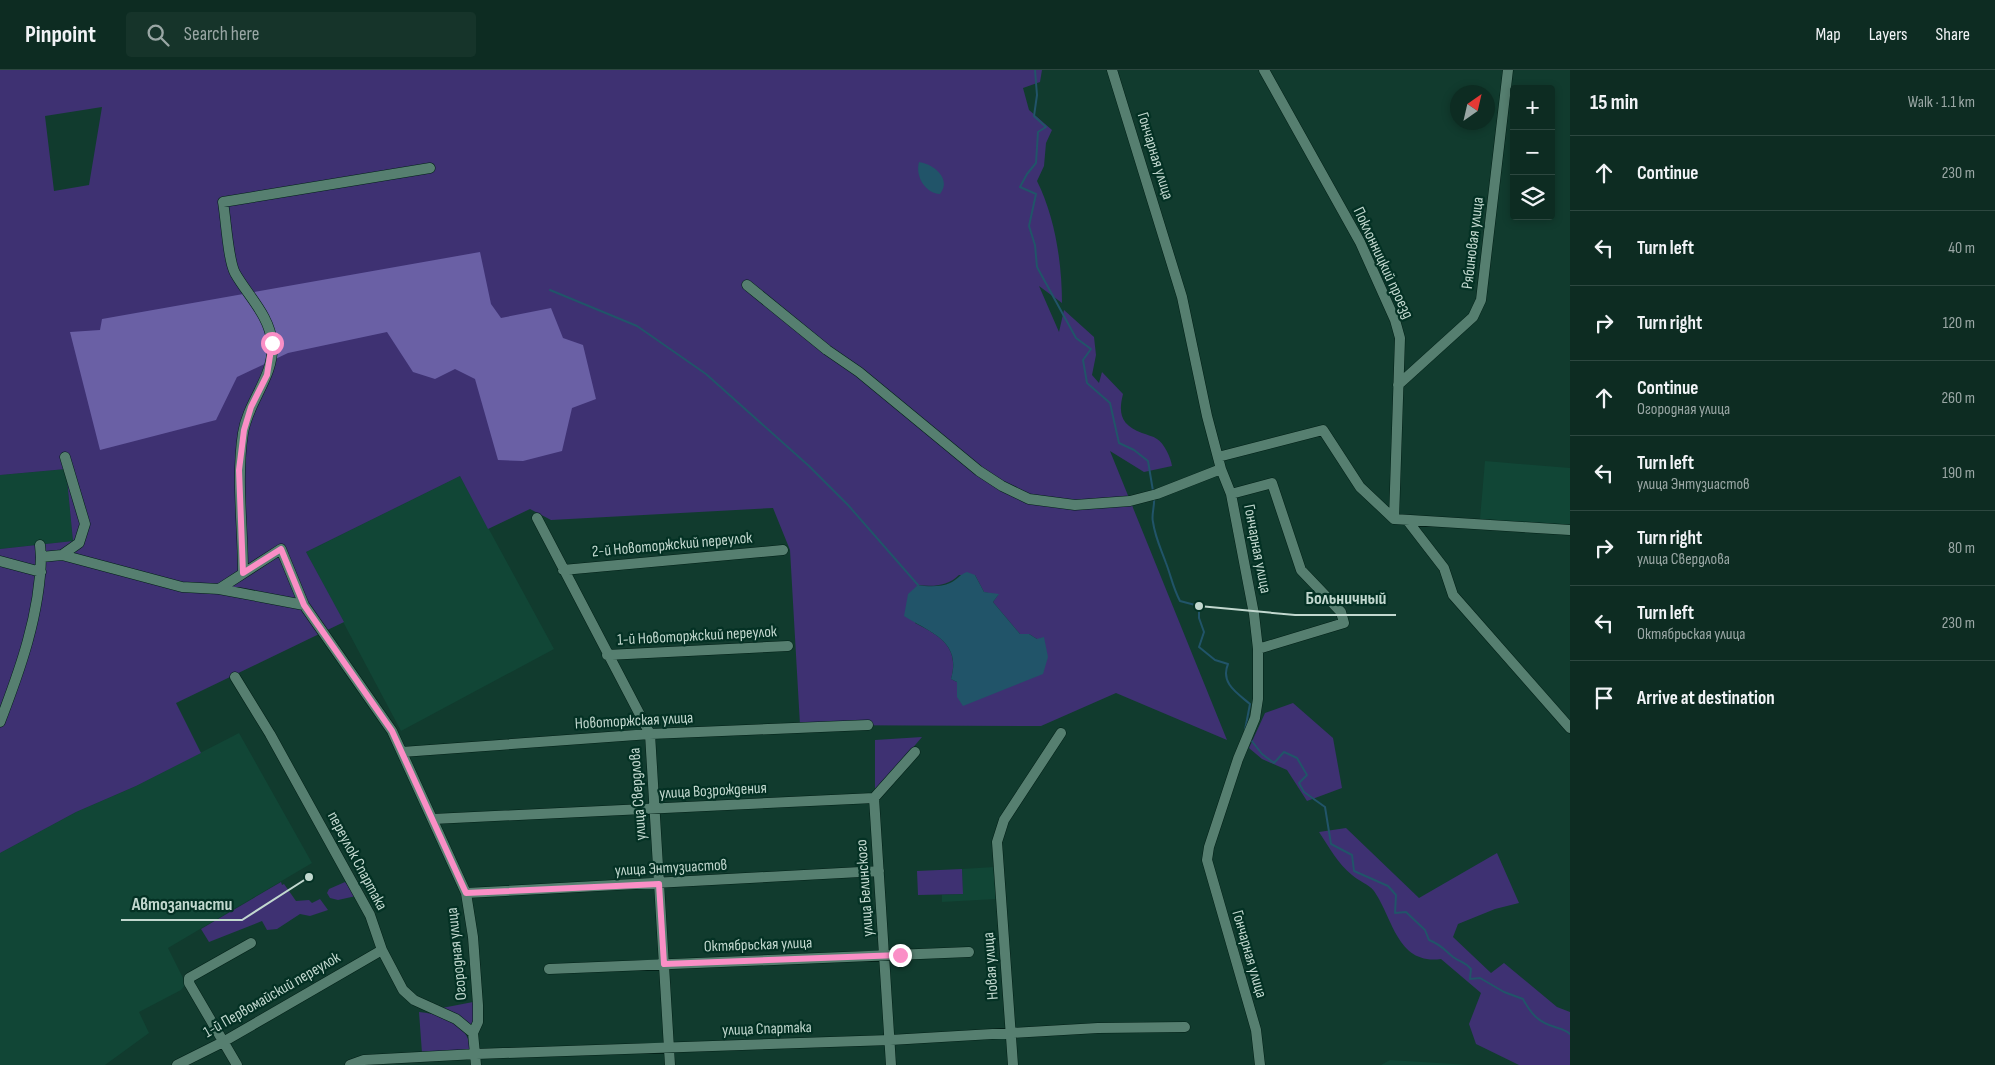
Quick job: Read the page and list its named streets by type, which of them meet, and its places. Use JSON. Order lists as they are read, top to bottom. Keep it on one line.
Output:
{"streets":{"street":["Гончарная улица","Рябиновая улица","Поклонницкий проезд","2-й Новоторжский переулок","1-й Новоторжский переулок","Новоторжская улица","улица Возрождения","улица Свердлова","переулок Спартака","улица Энтузиастов","улица Белинского","Октябрьская улица","Огородная улица","Новая улица","1-й Первомайский переулок","улица Спартака"]},"crossings":[["Рябиновая улица","Поклонницкий проезд"],["2-й Новоторжский переулок","улица Свердлова"],["1-й Новоторжский переулок","улица Свердлова"],["Новоторжская улица","улица Свердлова"],["Новоторжская улица","Огородная улица"],["улица Возрождения","улица Свердлова"],["улица Возрождения","улица Белинского"],["улица Возрождения","Огородная улица"],["улица Свердлова","улица Энтузиастов"],["улица Свердлова","Октябрьская улица"],["улица Свердлова","улица Спартака"],["переулок Спартака","Огородная улица"],["переулок Спартака","1-й Первомайский переулок"],["улица Энтузиастов","улица Белинского"],["улица Энтузиастов","Огородная улица"],["улица Белинского","Октябрьская улица"],["улица Белинского","улица Спартака"],["Огородная улица","улица Спартака"],["Новая улица","улица Спартака"]],"places":["Больничный","Автозапчасти"],"north":"top right","page":{"header":"Pinpoint","search":"Search here","nav":["Map","Layers","Share"],"heading":["15 min","Walk · 1.1 km"],"map_buttons":["+","−"],"list":[["Continue","230 m"],["Turn left","40 m"],["Turn right","120 m"],["Continue","Огородная улица","260 m"],["Turn left","улица Энтузиастов","190 m"],["Turn right","улица Свердлова","80 m"],["Turn left","Октябрьская улица","230 m"],"Arrive at destination"]}}
